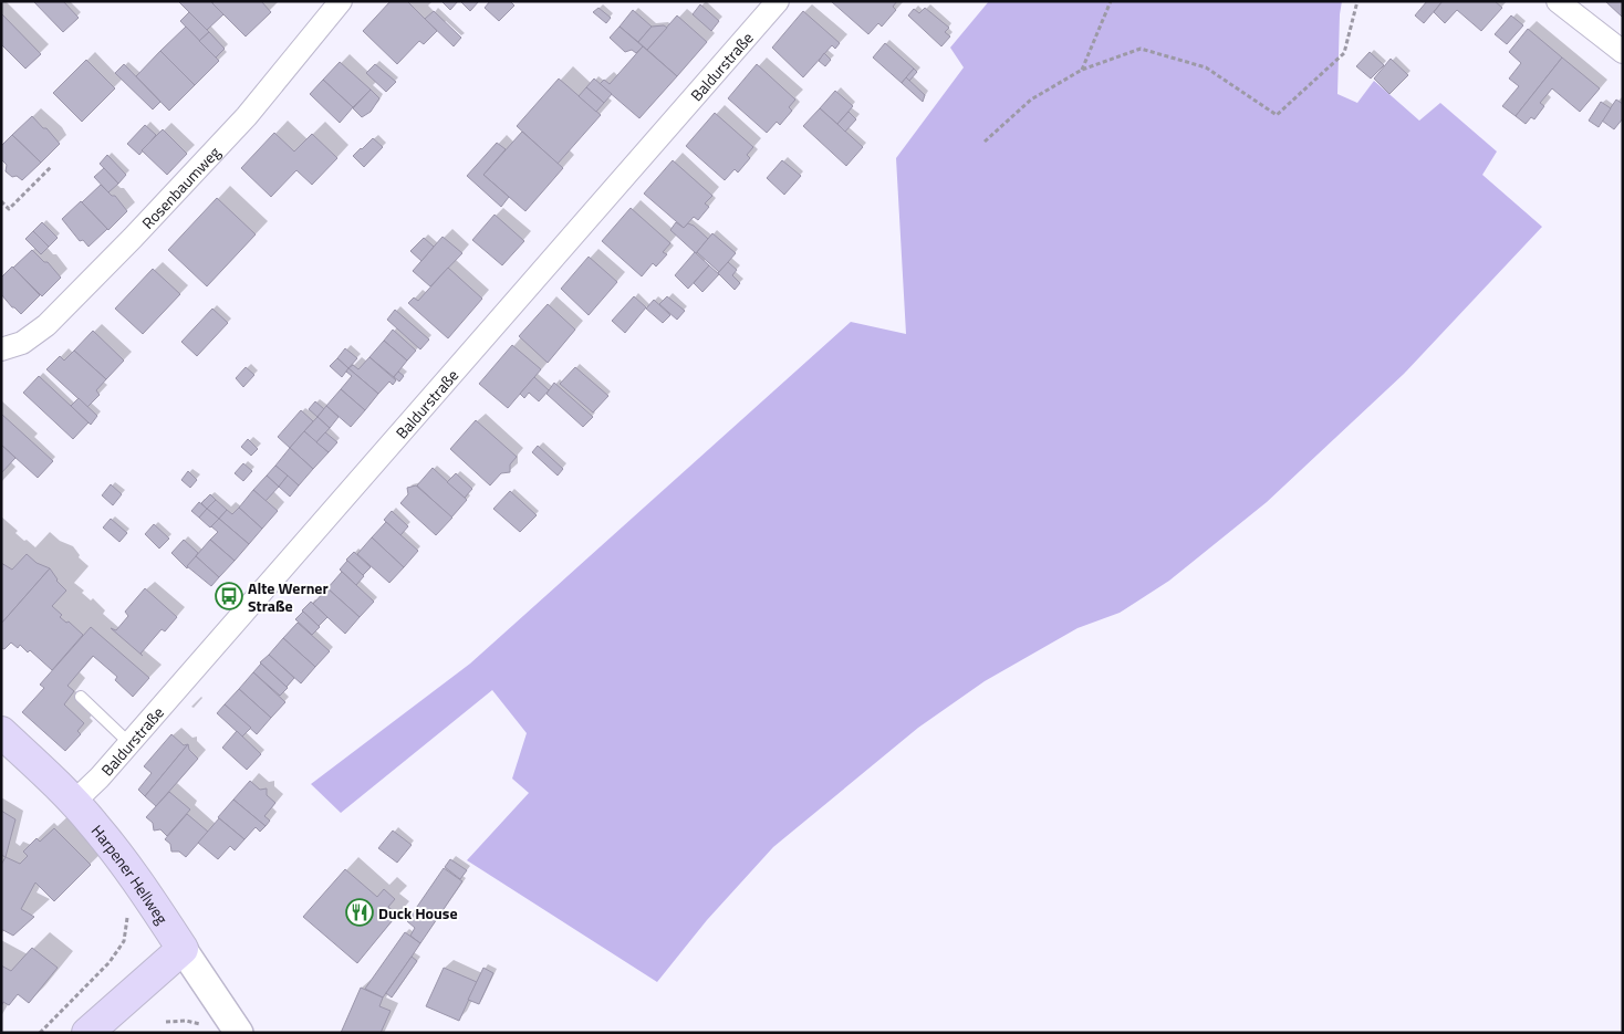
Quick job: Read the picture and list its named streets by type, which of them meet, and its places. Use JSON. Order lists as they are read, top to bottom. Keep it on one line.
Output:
{"streets":{"main road":["Harpener Hellweg"],"street":["Baldurstraße","Rosenbaumweg"]},"crossings":[["Baldurstraße","Harpener Hellweg"]],"places":{"bus stop":["Alte Werner Straße"],"restaurant":["Duck House"]}}
